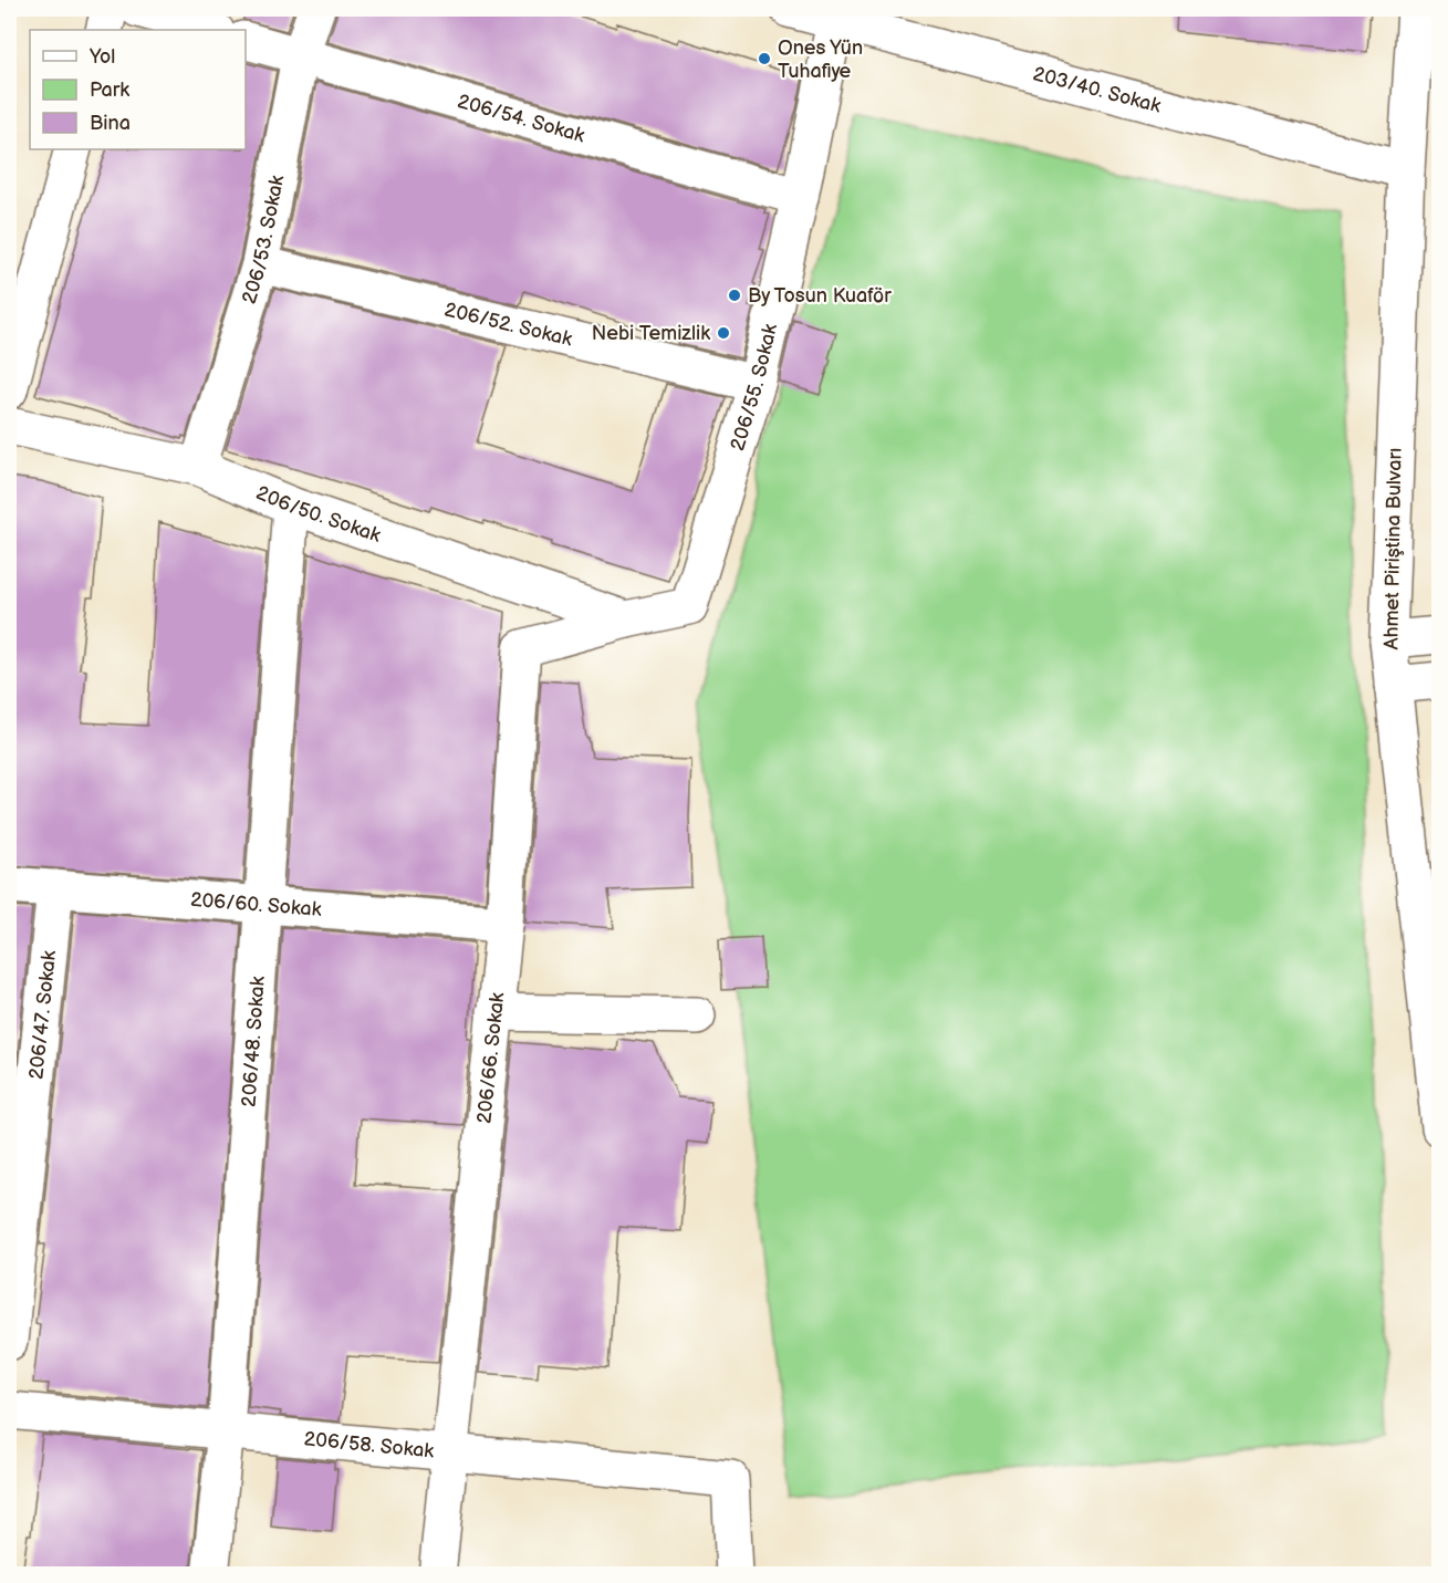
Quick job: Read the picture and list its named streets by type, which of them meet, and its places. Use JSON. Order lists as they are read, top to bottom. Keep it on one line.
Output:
{"streets":{"street":["203/40. Sokak","206/54. Sokak","206/53. Sokak","206/52. Sokak","206/55. Sokak","206/50. Sokak","Ahmet Piriştina Bulvarı","206/60. Sokak","206/47. Sokak","206/48. Sokak","206/66. Sokak","206/58. Sokak"]},"crossings":[["203/40. Sokak","206/55. Sokak"],["203/40. Sokak","Ahmet Piriştina Bulvarı"],["206/54. Sokak","206/53. Sokak"],["206/54. Sokak","206/55. Sokak"],["206/53. Sokak","206/52. Sokak"],["206/53. Sokak","206/50. Sokak"],["206/52. Sokak","206/55. Sokak"],["206/55. Sokak","206/50. Sokak"],["206/55. Sokak","206/66. Sokak"],["206/50. Sokak","206/48. Sokak"],["206/50. Sokak","206/66. Sokak"],["206/60. Sokak","206/47. Sokak"],["206/60. Sokak","206/48. Sokak"],["206/60. Sokak","206/66. Sokak"],["206/48. Sokak","206/58. Sokak"],["206/66. Sokak","206/58. Sokak"]],"places":["Ones Yün Tuhafiye","By Tosun Kuaför","Nebi Temizlik"],"legend":["Yol","Park","Bina"]}
